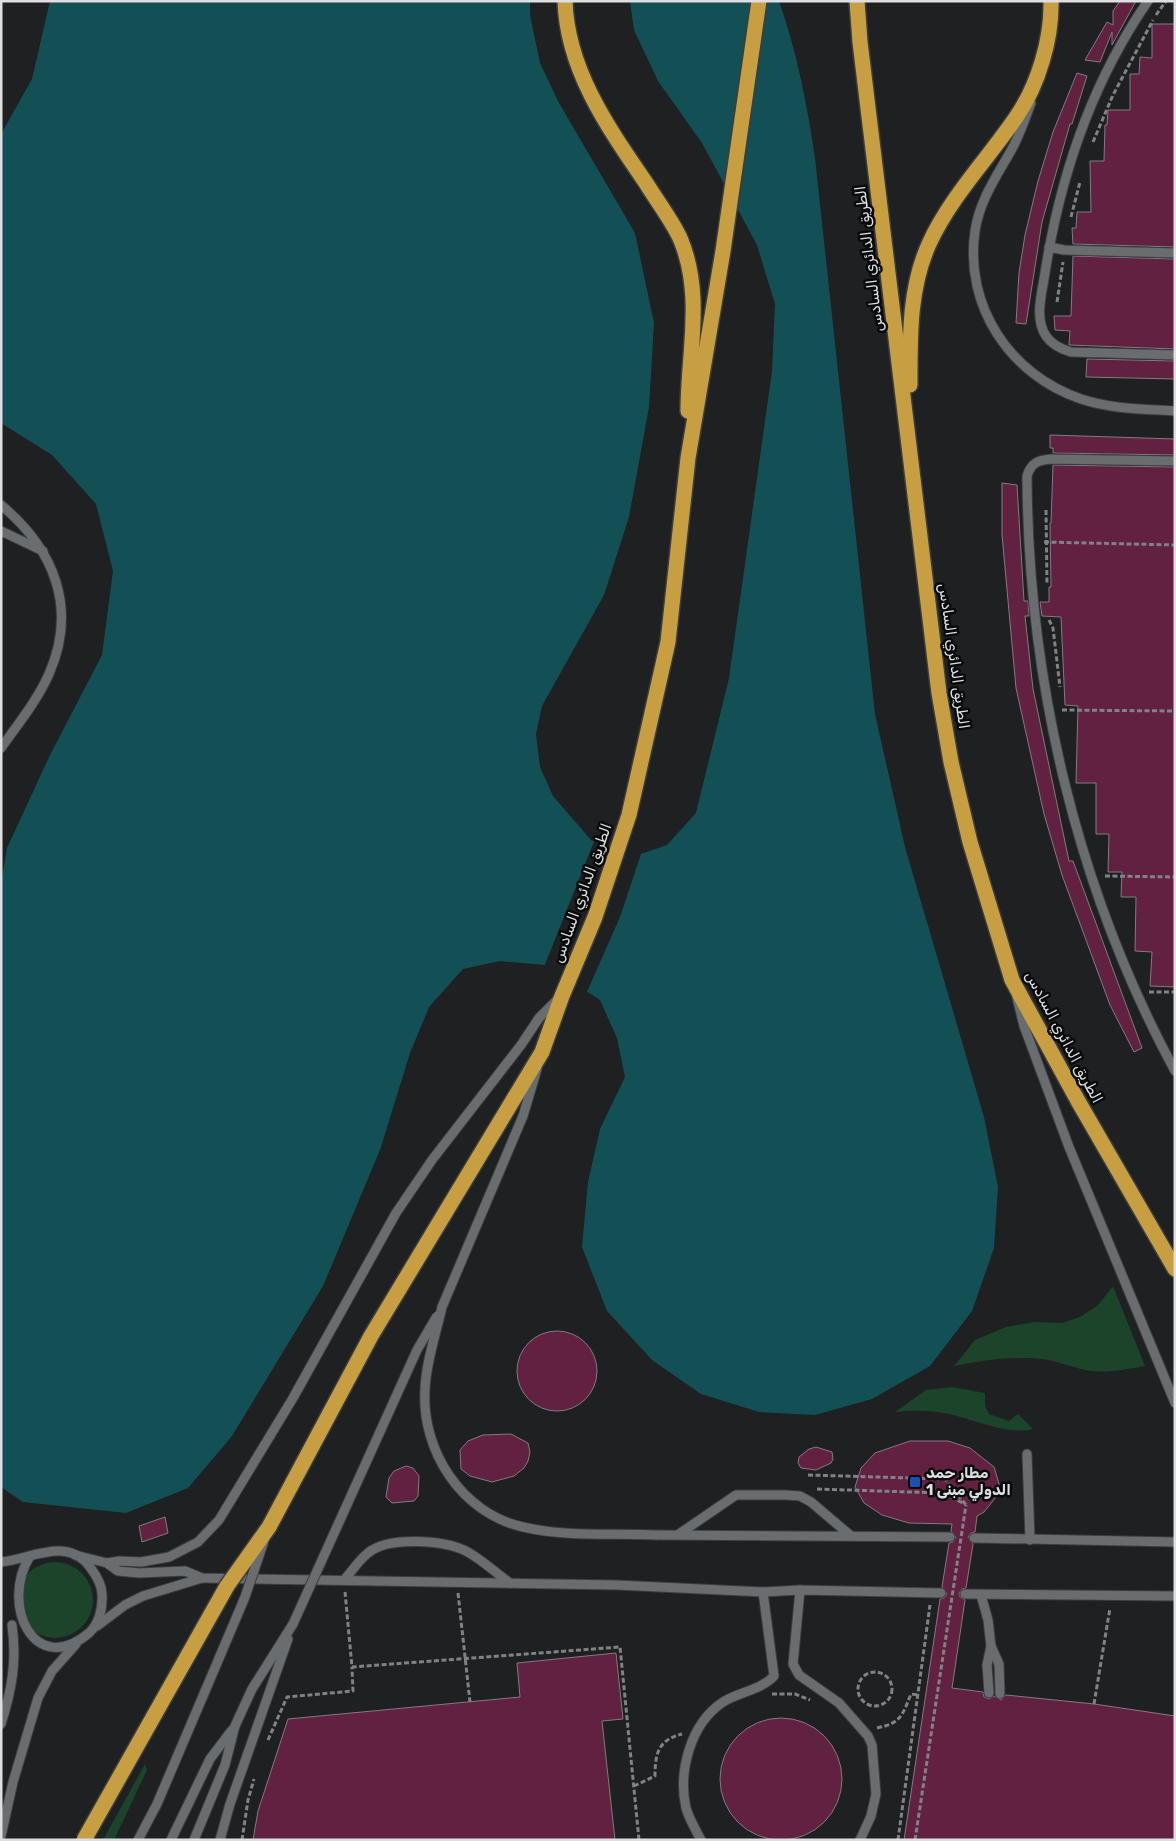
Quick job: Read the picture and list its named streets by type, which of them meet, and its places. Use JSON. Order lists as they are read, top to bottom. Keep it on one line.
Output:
{"streets":{"highway":["الطريق الدائري السادس"]},"places":{"transit":["مطار حمد الدولي مبنى 1"]}}
